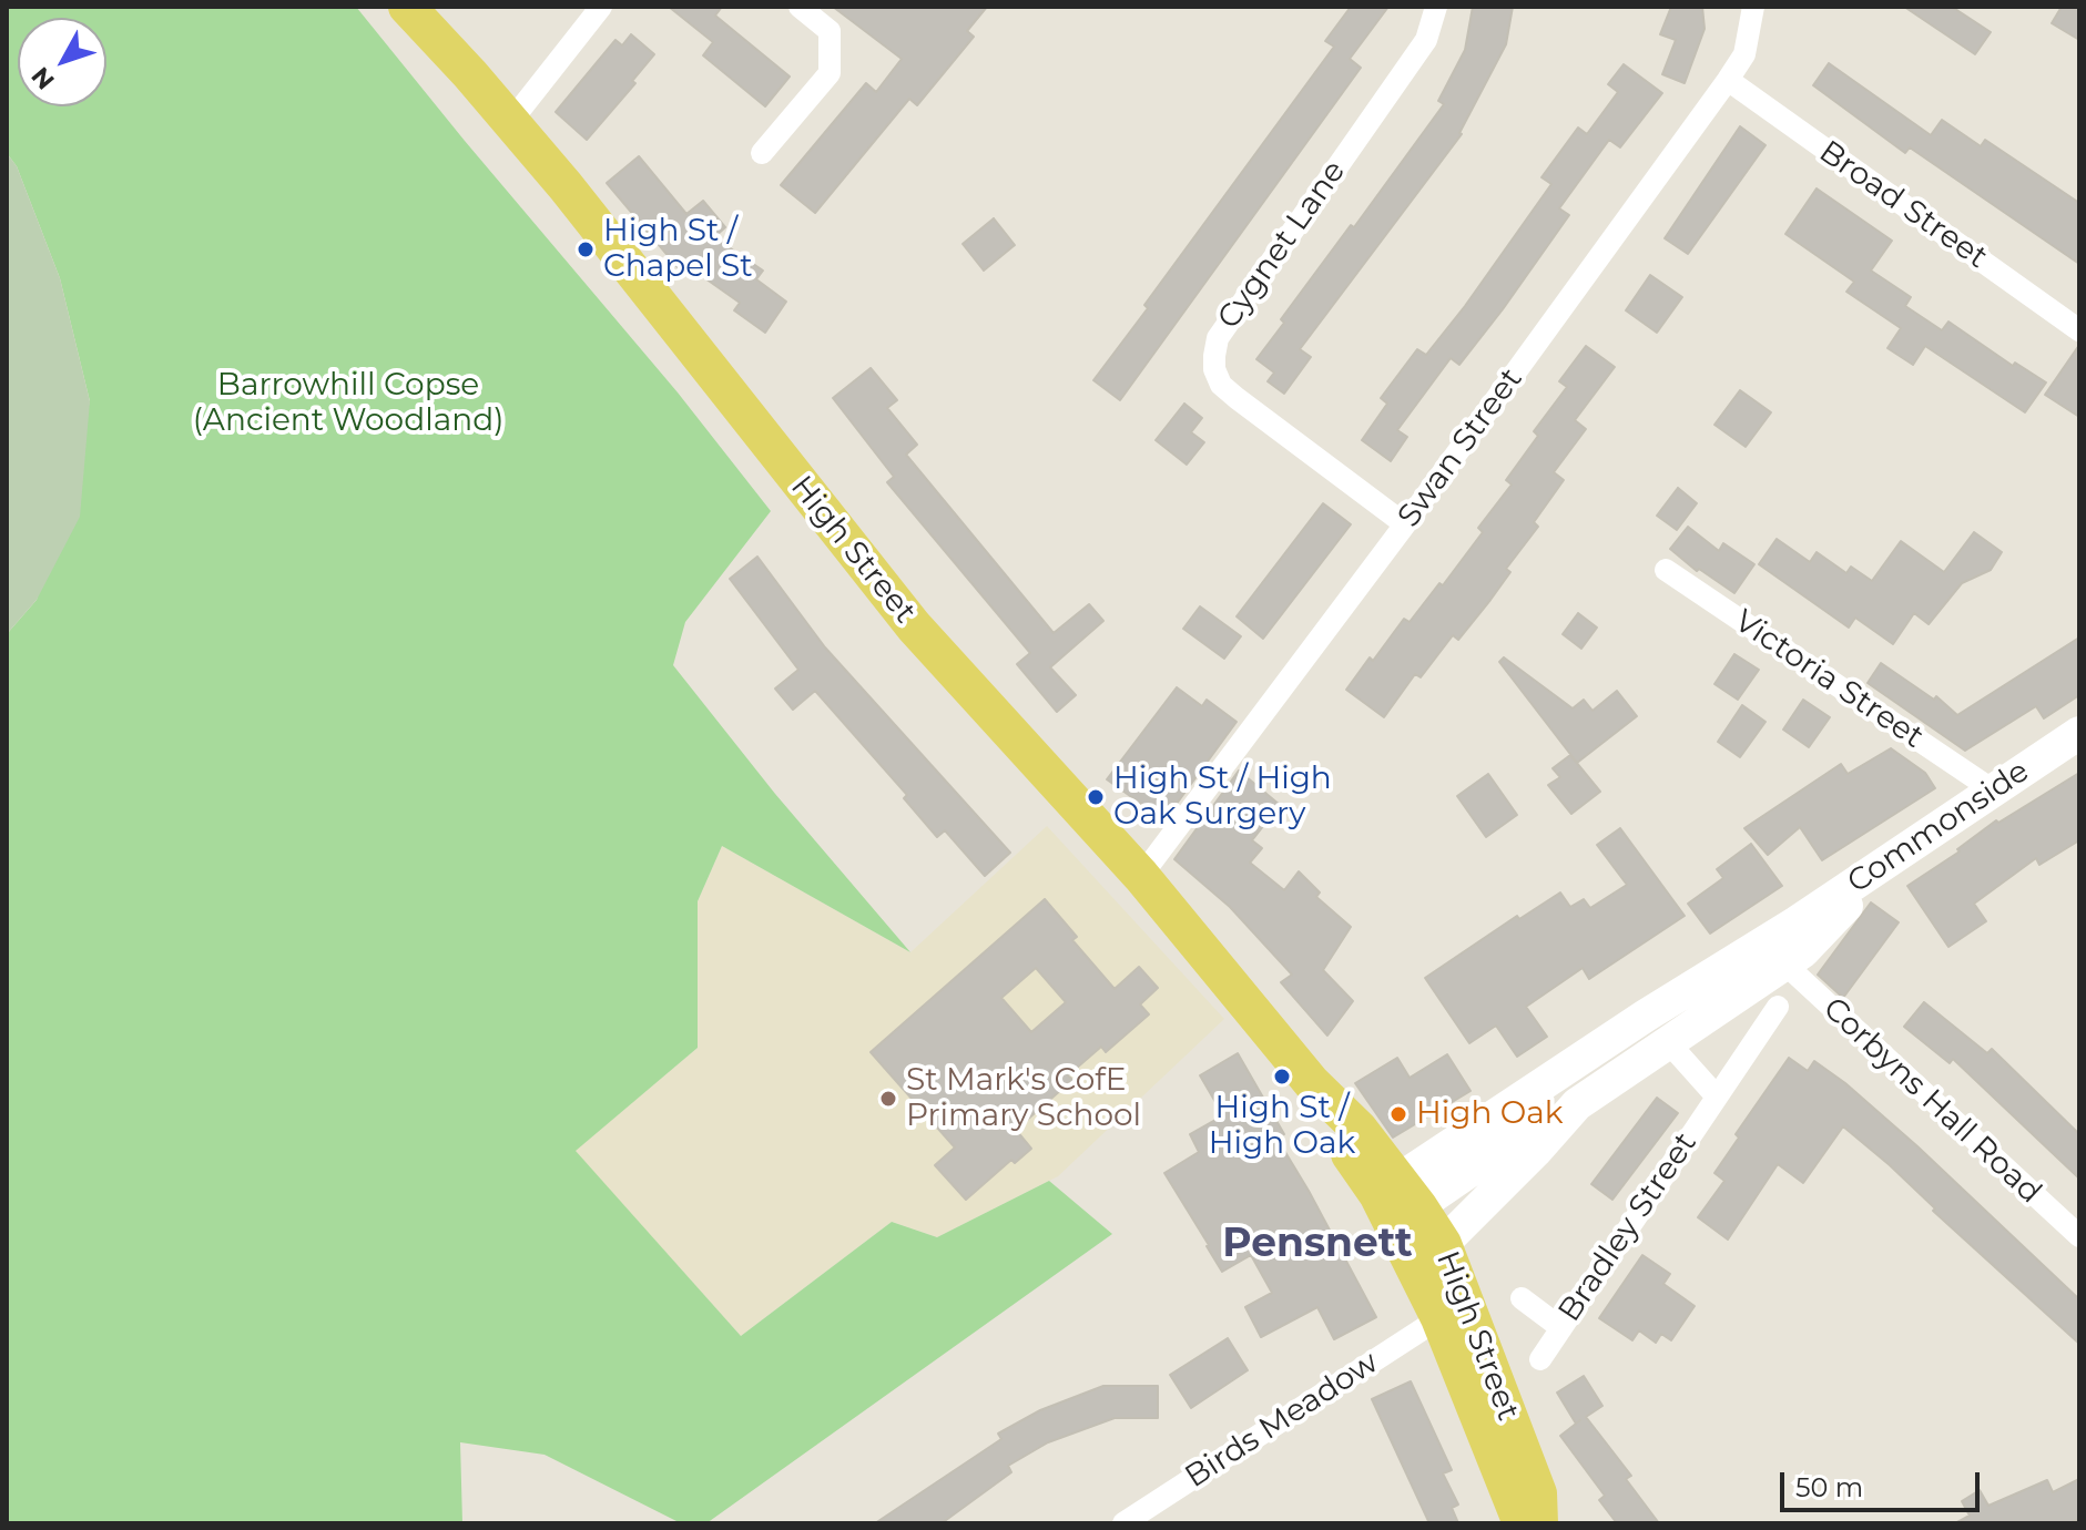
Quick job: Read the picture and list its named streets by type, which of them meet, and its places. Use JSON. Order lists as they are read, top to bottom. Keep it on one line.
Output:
{"streets":{"main road":["High Street","Commonside"],"street":["Broad Street","Cygnet Lane","Swan Street","Victoria Street","Corbyns Hall Road","Bradley Street","Birds Meadow"]},"crossings":[["Broad Street","Swan Street"],["Cygnet Lane","Swan Street"],["Swan Street","High Street"],["High Street","Birds Meadow"],["Victoria Street","Commonside"],["Commonside","Corbyns Hall Road"]],"districts":["Pensnett"],"parks":["Barrowhill Copse (Ancient Woodland)"],"places":["High St / Chapel St","High St / High Oak Surgery","High St / High Oak","St Mark's CofE Primary School","High Oak"],"scale_bar":"50 m","north":"bottom left"}
